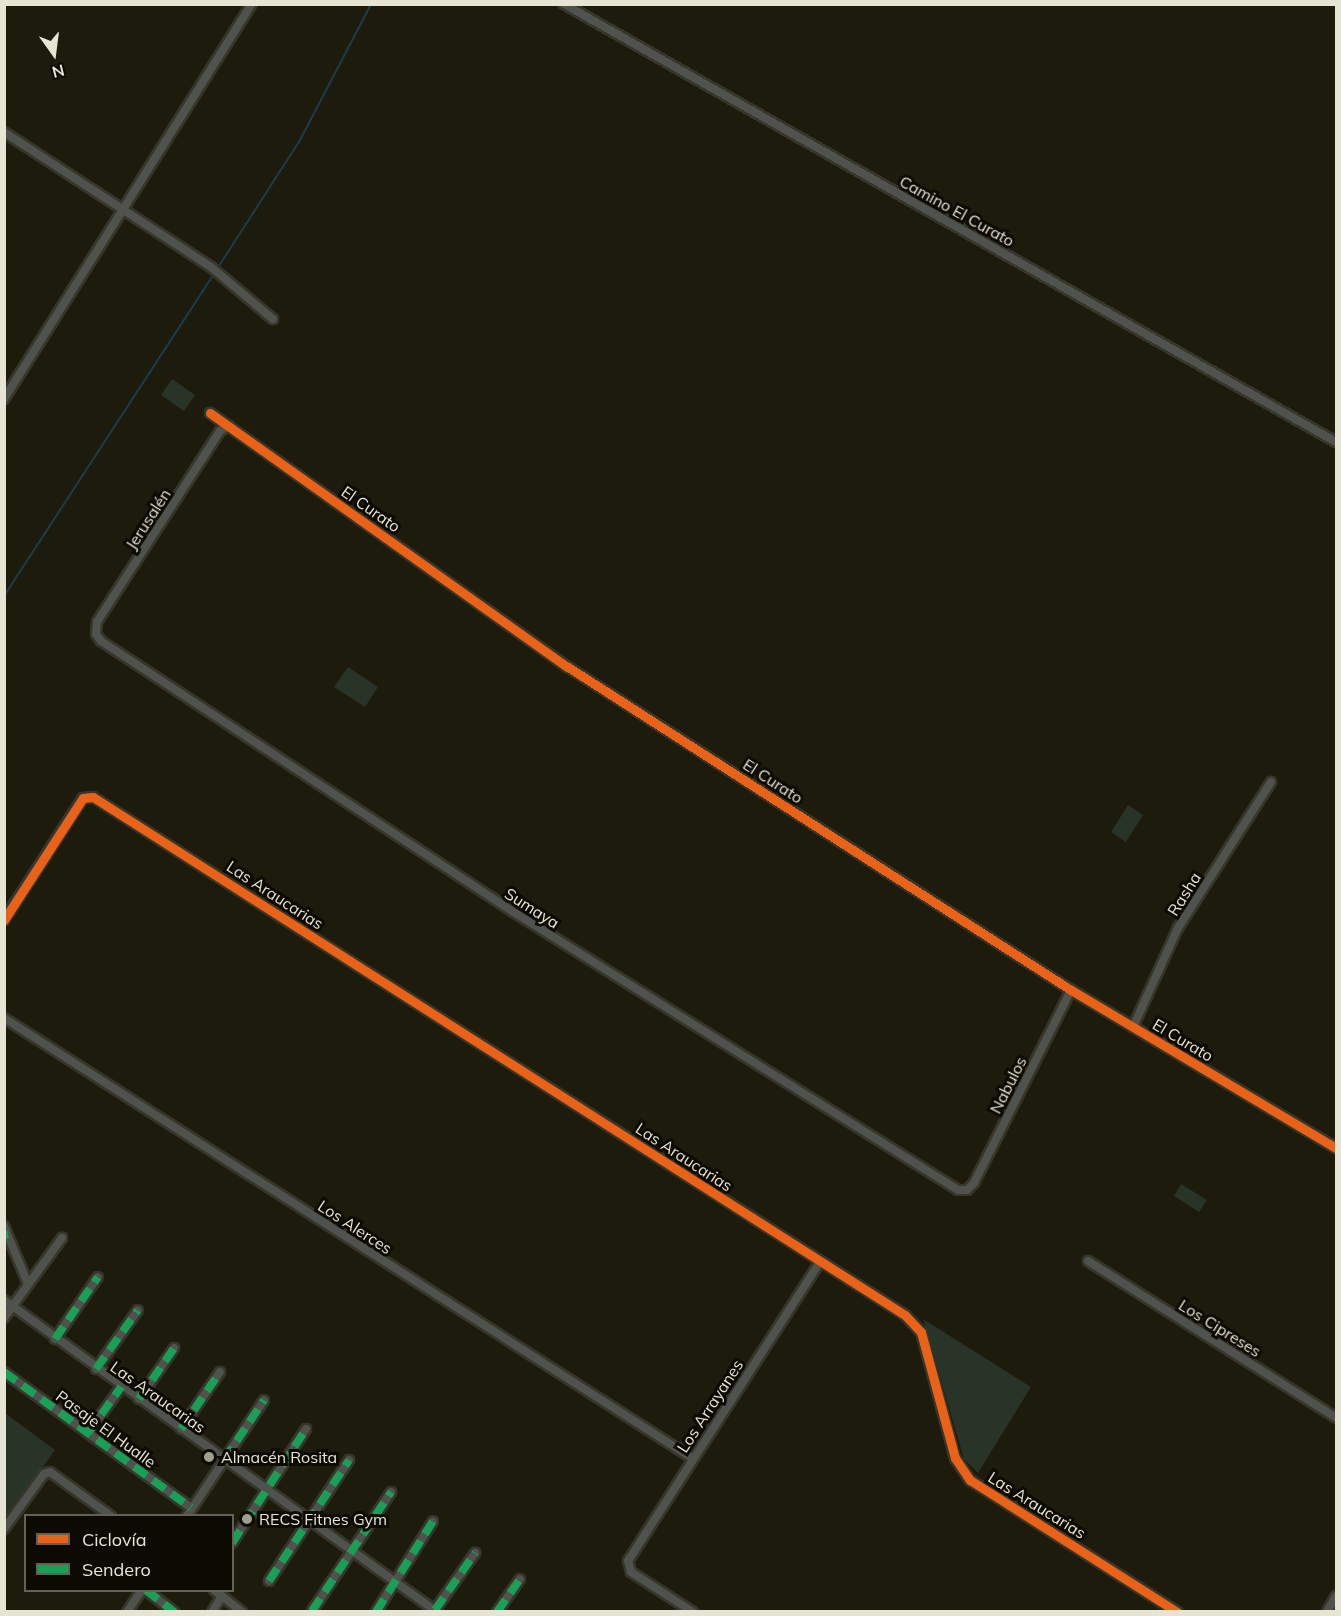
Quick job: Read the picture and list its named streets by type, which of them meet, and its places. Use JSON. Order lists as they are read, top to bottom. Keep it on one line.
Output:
{"streets":{"street":["Camino El Curato","El Curato","Jerusalén","Rasha","Las Araucarias","Sumaya","Nabulos","Los Alerces","Los Cipreses","Los Arrayanes","Pasaje El Hualle"]},"crossings":[["El Curato","Jerusalén"],["El Curato","Rasha"],["El Curato","Nabulos"],["Jerusalén","Sumaya"],["Las Araucarias","Los Arrayanes"],["Sumaya","Nabulos"],["Los Alerces","Los Arrayanes"]],"places":["Almacén Rosita","RECS Fitnes Gym"],"legend":["Ciclovía","Sendero"],"north":"bottom"}
